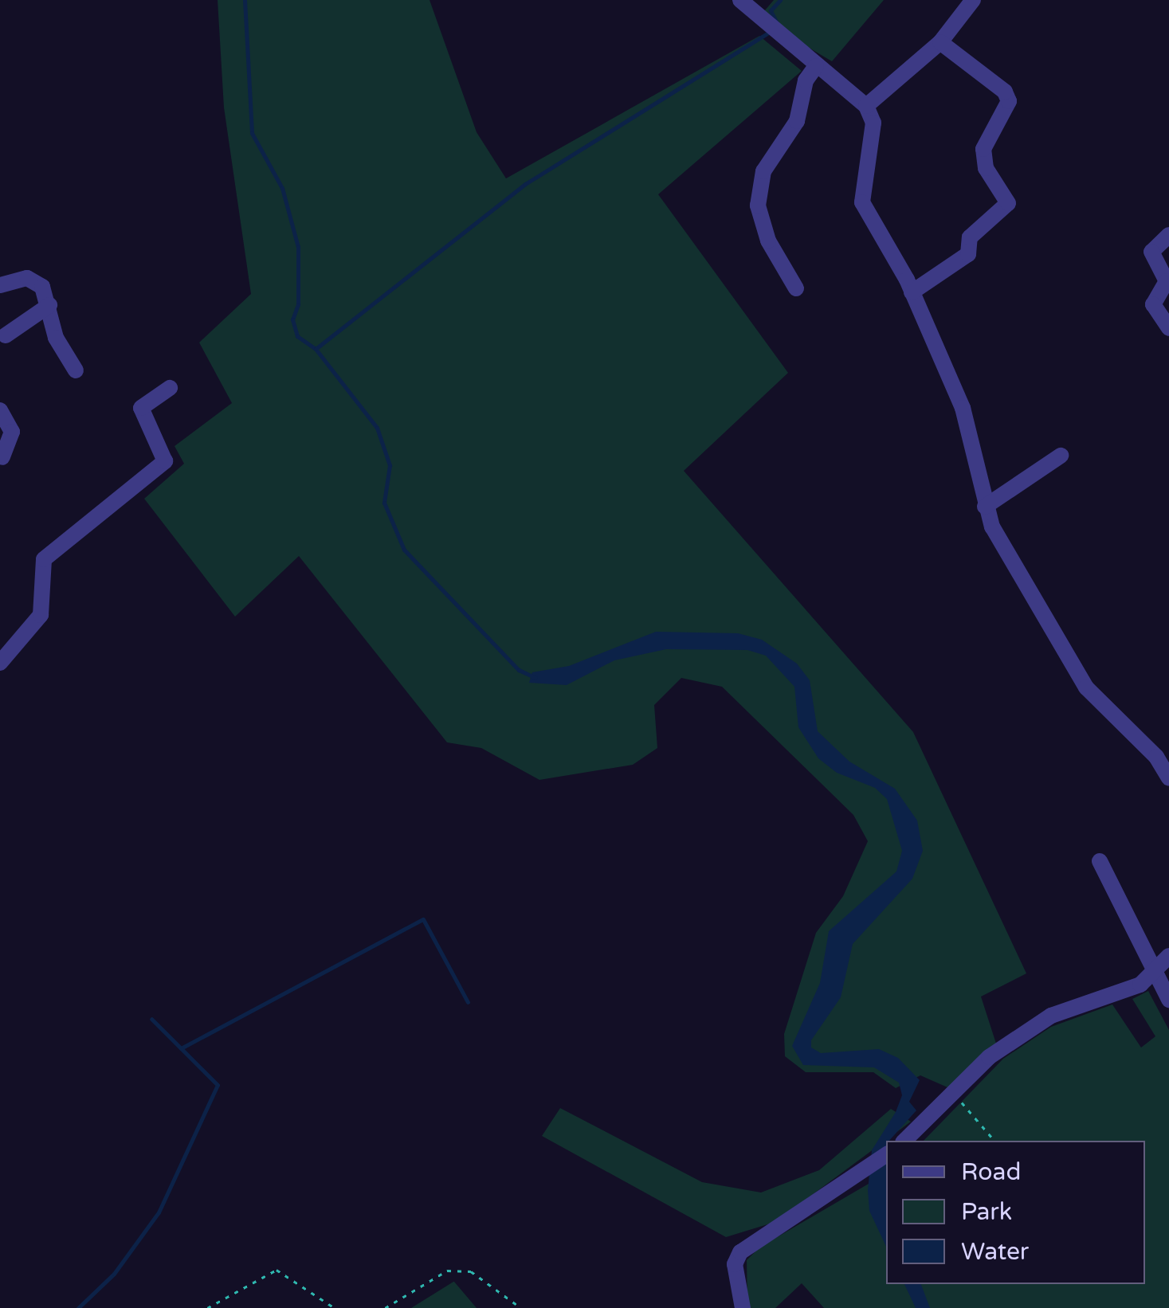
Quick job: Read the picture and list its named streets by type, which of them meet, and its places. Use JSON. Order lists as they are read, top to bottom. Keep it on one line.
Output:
{"legend":["Road","Park","Water"]}
